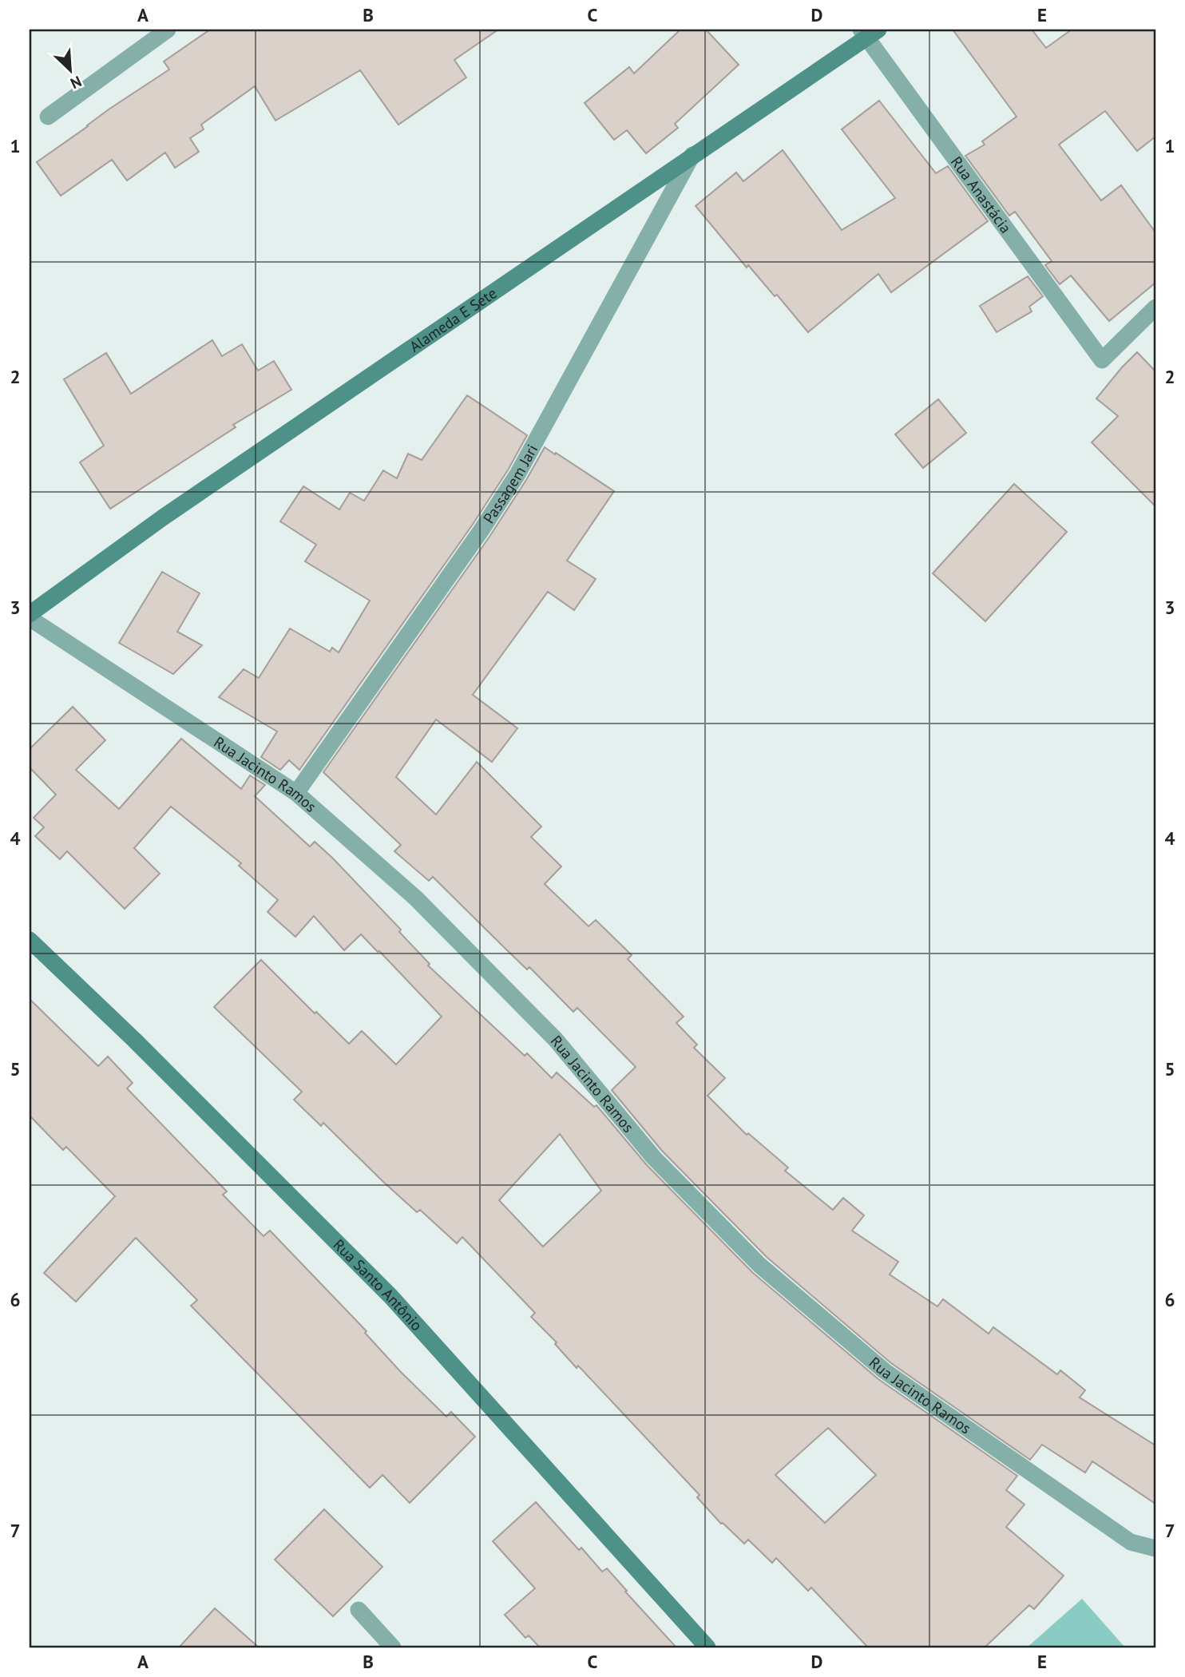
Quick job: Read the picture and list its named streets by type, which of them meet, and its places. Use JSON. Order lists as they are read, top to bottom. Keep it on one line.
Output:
{"streets":{"street":["Rua Anastácia","Alameda E Sete","Passagem Jari","Rua Jacinto Ramos","Rua Santo Antônio"]},"crossings":[["Rua Anastácia","Alameda E Sete"],["Alameda E Sete","Passagem Jari"],["Passagem Jari","Rua Jacinto Ramos"]],"north":"bottom right","grid":{"columns":["A","B","C","D","E"],"rows":["1","2","3","4","5","6","7"]}}
